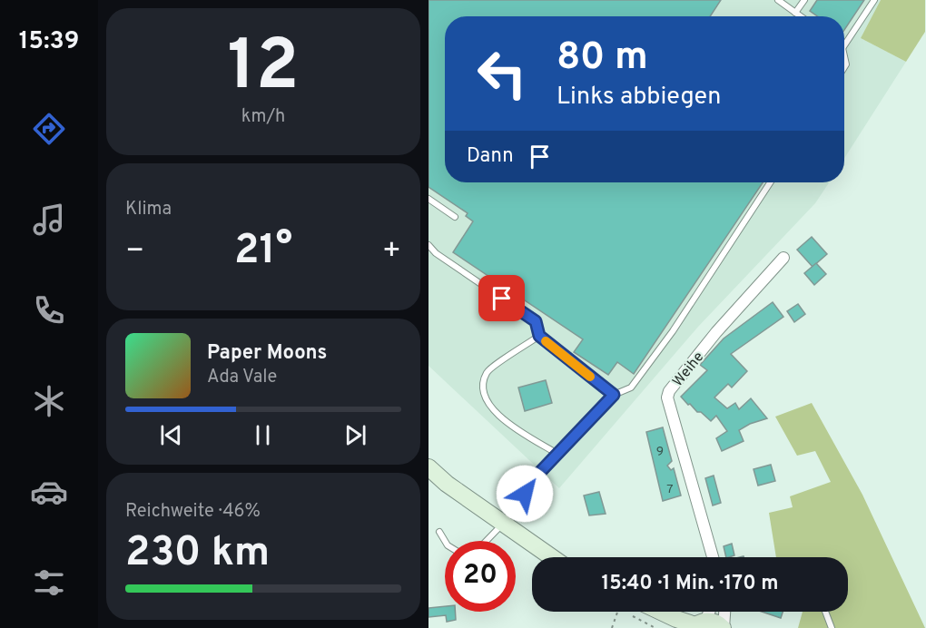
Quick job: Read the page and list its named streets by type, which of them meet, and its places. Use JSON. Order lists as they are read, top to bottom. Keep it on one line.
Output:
{"streets":{"street":["Weihe"]},"house_numbers":["9","7"],"page":{"tabs":"15:39","tile":[["12","km/h"],"Klima",["Reichweite · 46%","230 km"]],"turn":["80 m","Links abbiegen"],"then":"Dann","heat":["−","21°","+"],"song":["Paper Moons","Ada Vale"],"limit":"20","trip":"15:40 · 1 Min. · 170 m"}}
